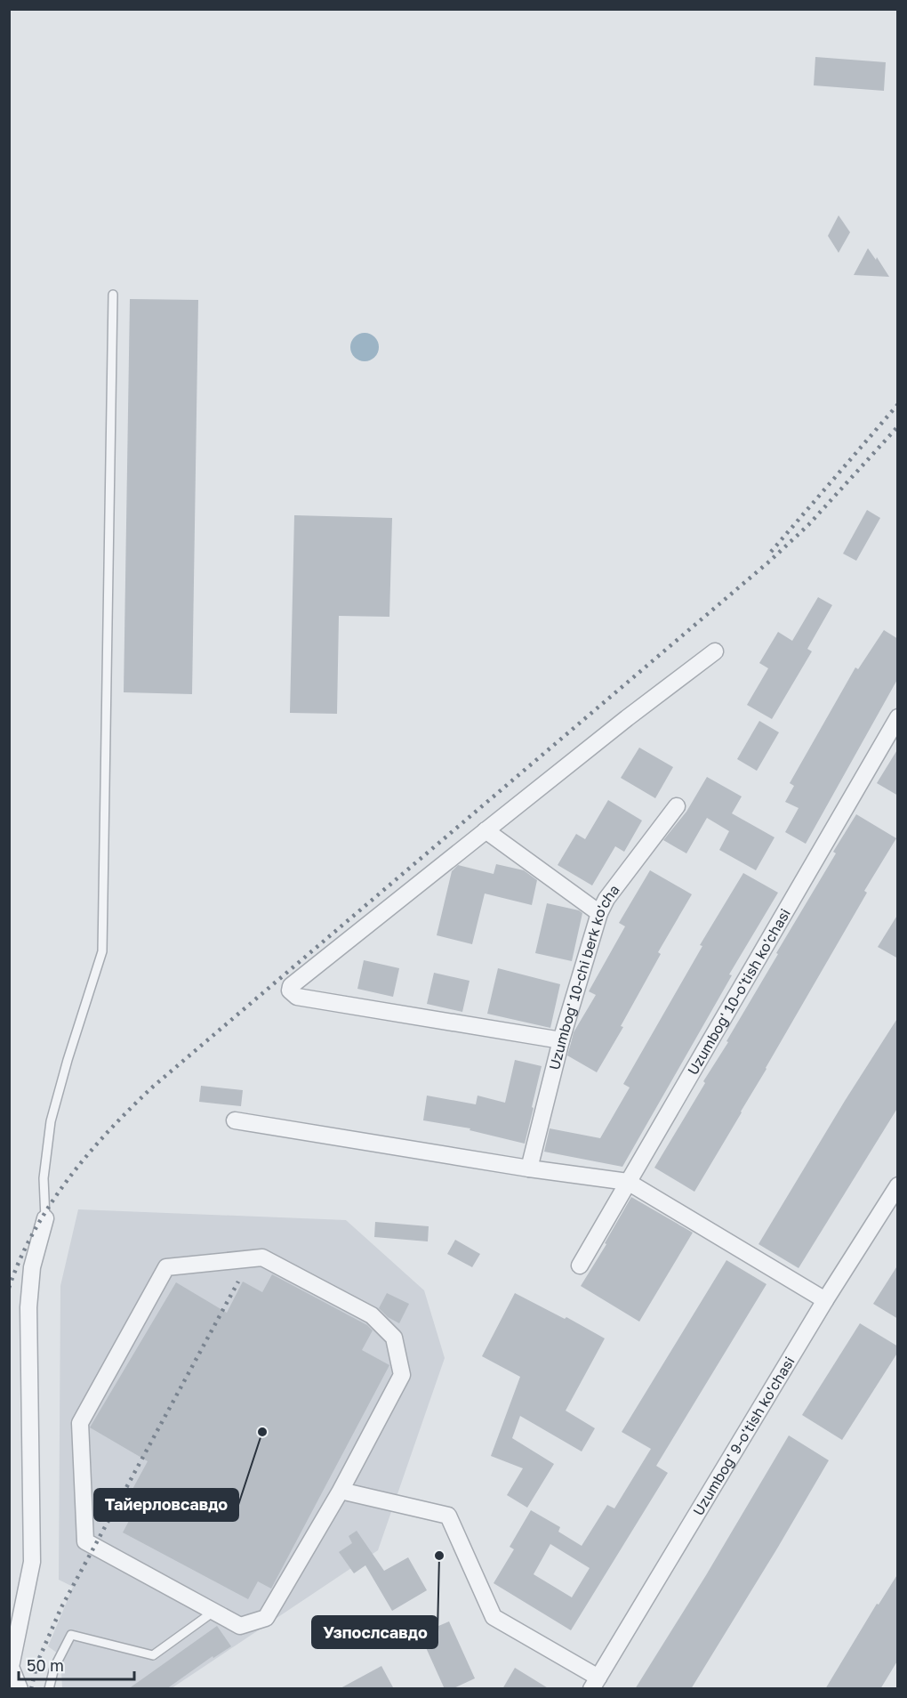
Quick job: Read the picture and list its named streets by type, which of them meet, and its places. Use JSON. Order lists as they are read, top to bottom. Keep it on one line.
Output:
{"streets":{"street":["Uzumbog' 10-chi berk ko'cha","Uzumbog' 10-o'tish ko'chasi","Uzumbog' 9-o'tish ko'chasi"]},"places":["Тайерловсавдо","Узпослсавдо"],"scale_bar":"50 m"}
